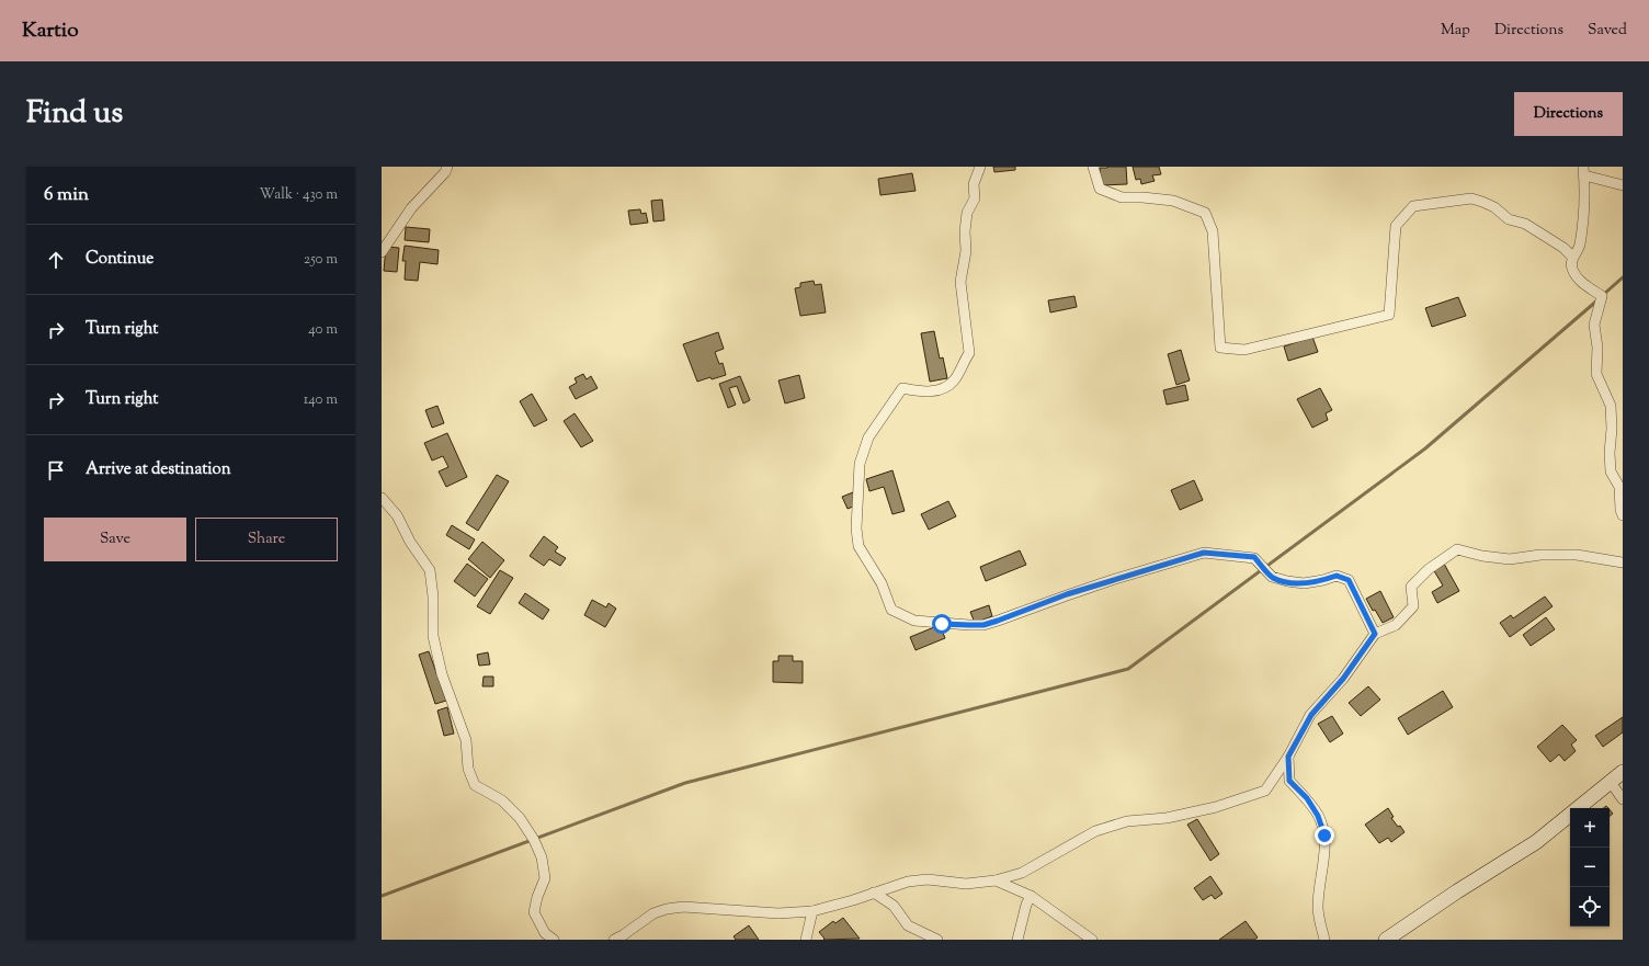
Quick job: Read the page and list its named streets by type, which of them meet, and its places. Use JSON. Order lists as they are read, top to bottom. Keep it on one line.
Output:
{"page":{"header":"Kartio","nav":["Map","Directions","Saved"],"title":"Find us","buttons":["Directions",["Save","Share"]],"heading":["6 min","Walk · 430 m"],"list":[["Continue","250 m"],["Turn right","40 m"],["Turn right","140 m"],"Arrive at destination"],"map_buttons":["+","−"]}}
